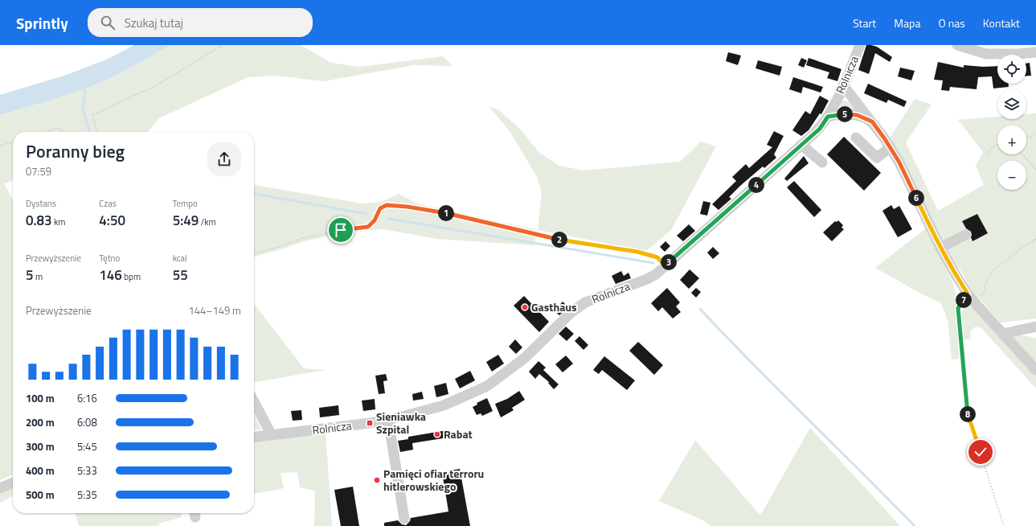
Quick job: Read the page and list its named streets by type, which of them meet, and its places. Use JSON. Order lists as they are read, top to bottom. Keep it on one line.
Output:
{"streets":{"street":["Rolnicza"]},"places":{"other":["Gasthaus","Rabat","Pamięci ofiar terroru hitlerowskiego"],"transit":["Sieniawka Szpital"]},"page":{"header":"Sprintly","search":"Szukaj tutaj","nav":["Start","Mapa","O nas","Kontakt"],"map_buttons":["+","−"],"pins":["5","4","6","1","2","3","7","8"],"heading":["Poranny bieg","07:59"],"stats":[["Dystans","0.83 km"],["Czas","4:50"],["Tempo","5:49 /km"],["Przewyższenie","5 m"],["Tętno","146 bpm"],["kcal","55"]],"chart":["Przewyższenie","144–149 m"],"list":[{"name":"100 m","note":"6:16"},{"name":"200 m","note":"6:08"},{"name":"300 m","note":"5:45"},{"name":"400 m","note":"5:33"},{"name":"500 m","note":"5:35"}]}}
